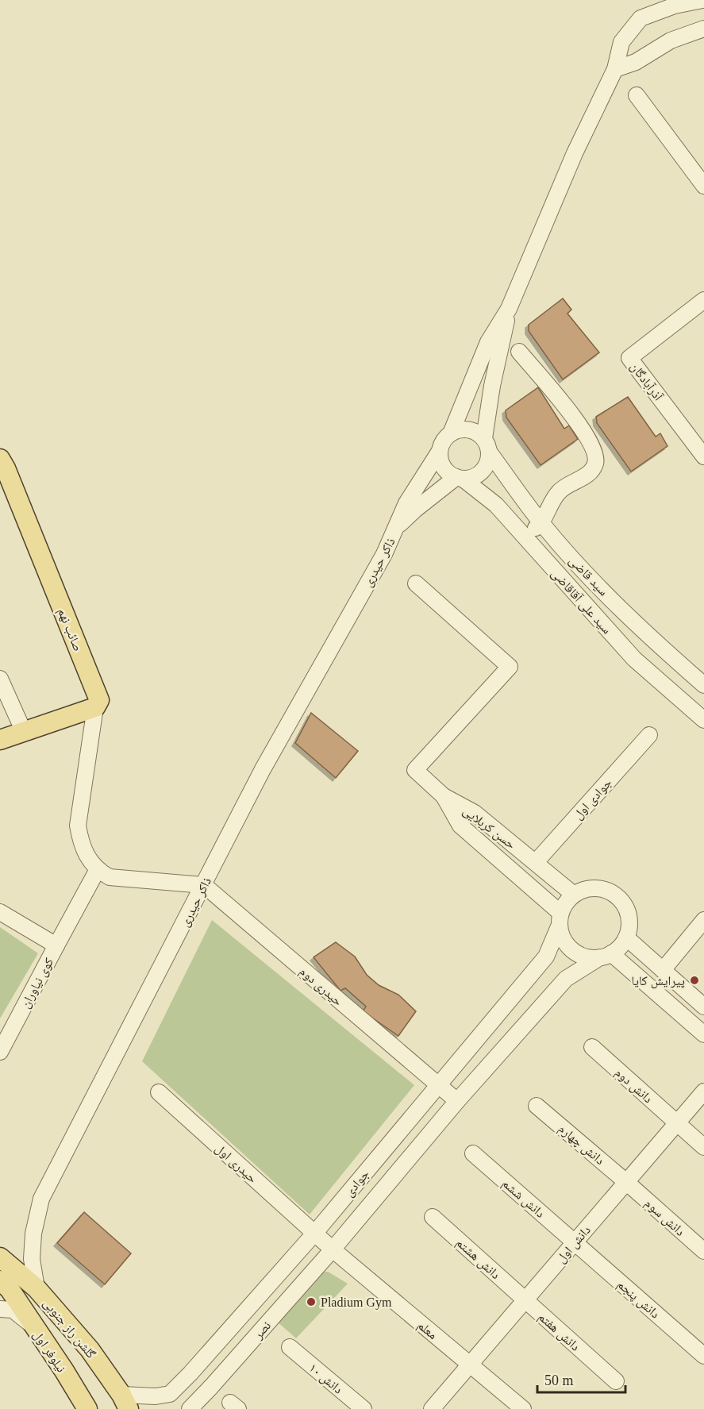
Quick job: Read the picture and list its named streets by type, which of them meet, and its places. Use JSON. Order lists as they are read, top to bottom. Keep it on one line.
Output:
{"streets":{"main road":["صائب نهم","گلشن راز جنوبی","نیلوفر اول"],"street":["آذرآبادگان","ذاکر حیدری","سید قاضی","سید علی آقاقاضی","جوادی اول","حسن کربلایی","کوی نیاوران","حیدری دوم","دانش دوم","دانش چهارم","حیدری اول","جوادی","دانش ششم","دانش سوم","دانش اول","دانش هشتم","دانش پنجم","نصر","معلم","دانش هفتم","دانش ۱۰"]},"crossings":[["ذاکر حیدری","سید قاضی"],["ذاکر حیدری","سید علی آقاقاضی"],["ذاکر حیدری","حیدری دوم"],["ذاکر حیدری","گلشن راز جنوبی"],["سید قاضی","سید علی آقاقاضی"],["جوادی اول","حسن کربلایی"],["حسن کربلایی","جوادی"],["حیدری دوم","جوادی"],["دانش دوم","دانش اول"],["دانش چهارم","دانش سوم"],["دانش چهارم","دانش اول"],["حیدری اول","جوادی"],["حیدری اول","نصر"],["حیدری اول","معلم"],["جوادی","گلشن راز جنوبی"],["جوادی","نصر"],["جوادی","معلم"],["دانش ششم","دانش اول"],["دانش ششم","دانش پنجم"],["دانش سوم","دانش اول"],["دانش اول","دانش هشتم"],["دانش اول","دانش پنجم"],["دانش اول","معلم"],["دانش اول","دانش هفتم"],["دانش هشتم","دانش هفتم"],["گلشن راز جنوبی","نیلوفر اول"],["نصر","معلم"]],"places":["پیرایش کایا","Pladium Gym"],"scale_bar":"50 m"}
